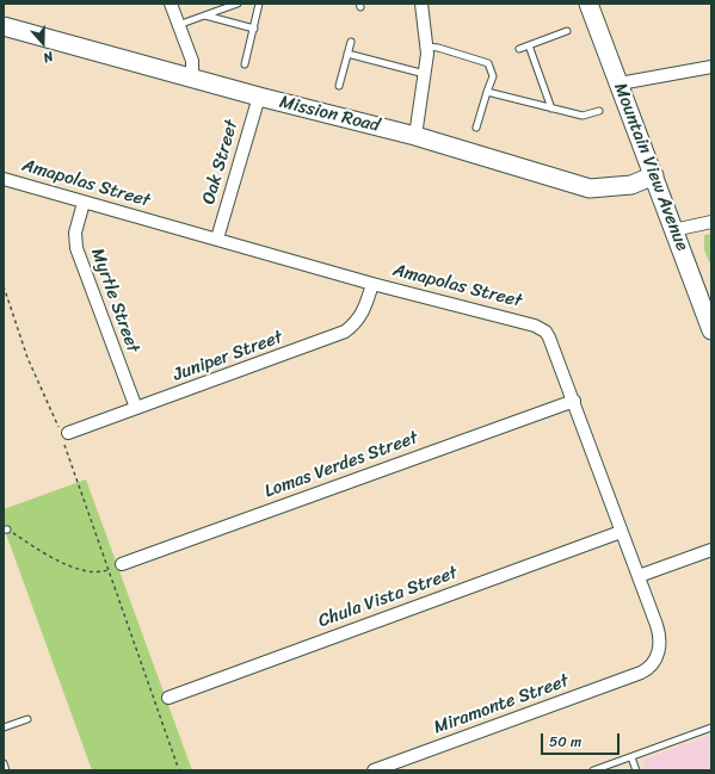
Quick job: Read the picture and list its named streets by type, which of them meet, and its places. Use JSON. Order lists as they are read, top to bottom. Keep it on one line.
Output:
{"streets":{"street":["Mission Road","Oak Street","Mountain View Avenue","Amapolas Street","Myrtle Street","Juniper Street","Lomas Verdes Street","Chula Vista Street","Miramonte Street"]},"crossings":[["Mission Road","Oak Street"],["Mission Road","Mountain View Avenue"],["Oak Street","Amapolas Street"],["Amapolas Street","Myrtle Street"],["Amapolas Street","Juniper Street"],["Amapolas Street","Lomas Verdes Street"],["Amapolas Street","Chula Vista Street"],["Amapolas Street","Miramonte Street"],["Myrtle Street","Juniper Street"]],"scale_bar":"50 m","north":"bottom"}
